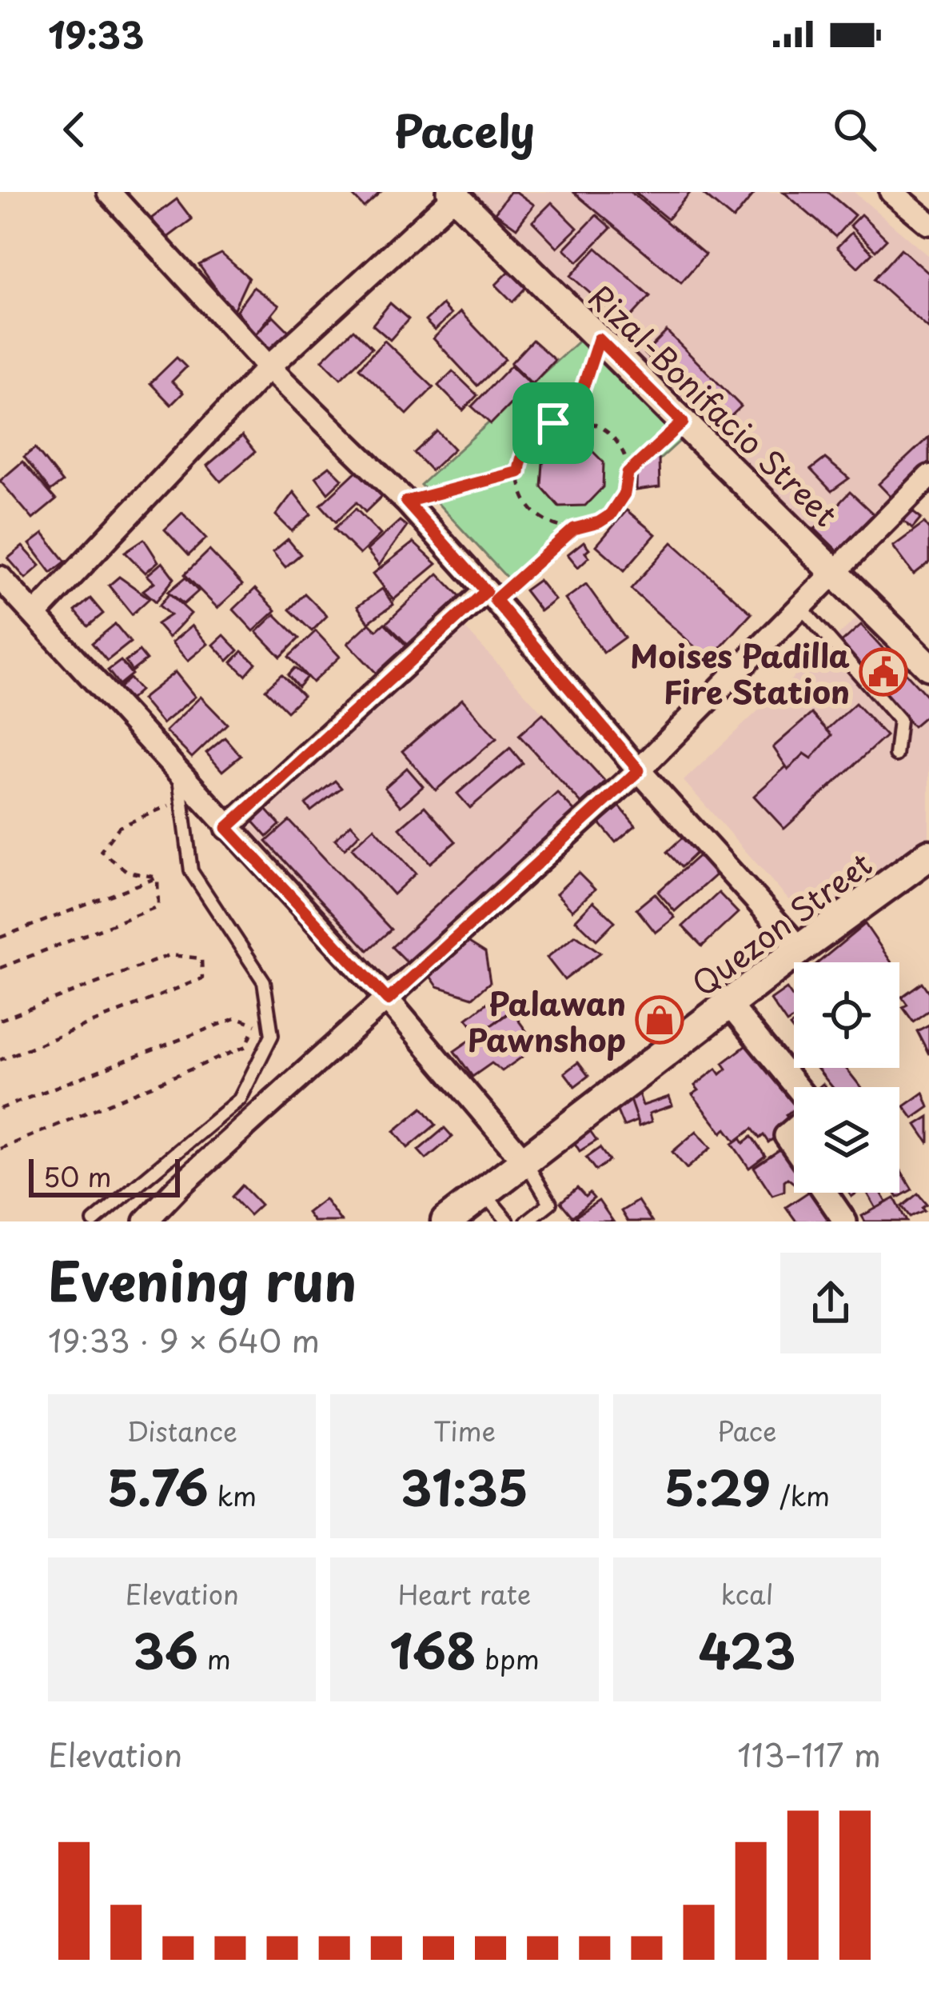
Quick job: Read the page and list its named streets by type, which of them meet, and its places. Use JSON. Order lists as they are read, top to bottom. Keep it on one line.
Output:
{"streets":{"main road":["Quezon Street"],"street":["Rizal-Bonifacio Street"]},"places":{"public building":["Moises Padilla Fire Station"],"shop":["Palawan Pawnshop"]},"scale_bar":"50 m","page":{"status":"19:33","header":"Pacely","scale":"50 m","heading":["Evening run","19:33 · 9 × 640 m"],"stats":[["Distance","5.76 km"],["Time","31:35"],["Pace","5:29 /km"],["Elevation","36 m"],["Heart rate","168 bpm"],["kcal","423"]],"chart":["Elevation","113–117 m"]}}
